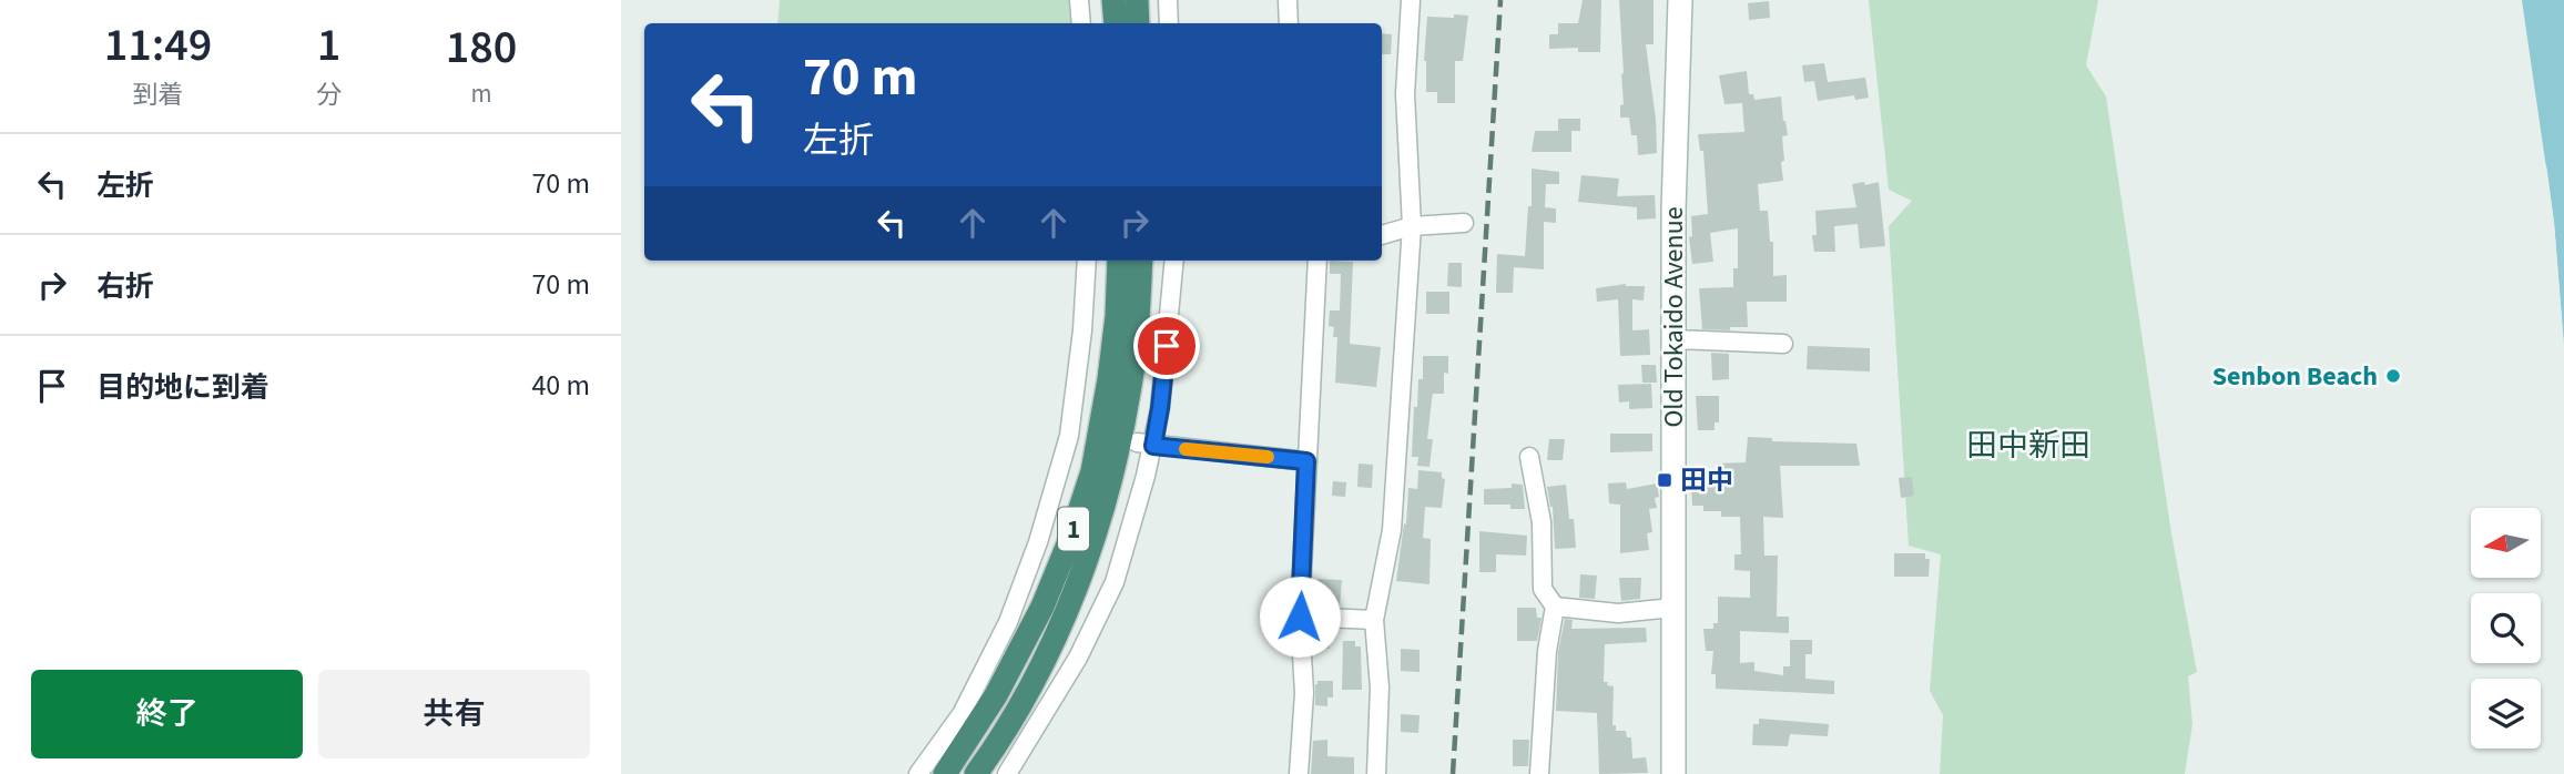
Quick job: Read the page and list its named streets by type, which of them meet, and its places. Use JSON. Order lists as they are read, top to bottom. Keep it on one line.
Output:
{"streets":{"highway":["1"],"main road":["Old Tokaido Avenue"]},"districts":["田中新田"],"places":{"other":["Senbon Beach"],"transit":["田中"]},"north":"left","page":{"eta":["11:49","到着","1","分","180","m"],"turn":["70 m","左折"],"list":[{"name":"左折","value":"70 m"},{"name":"右折","value":"70 m"},{"name":"目的地に到着","value":"40 m"}],"buttons":["終了","共有"]}}
